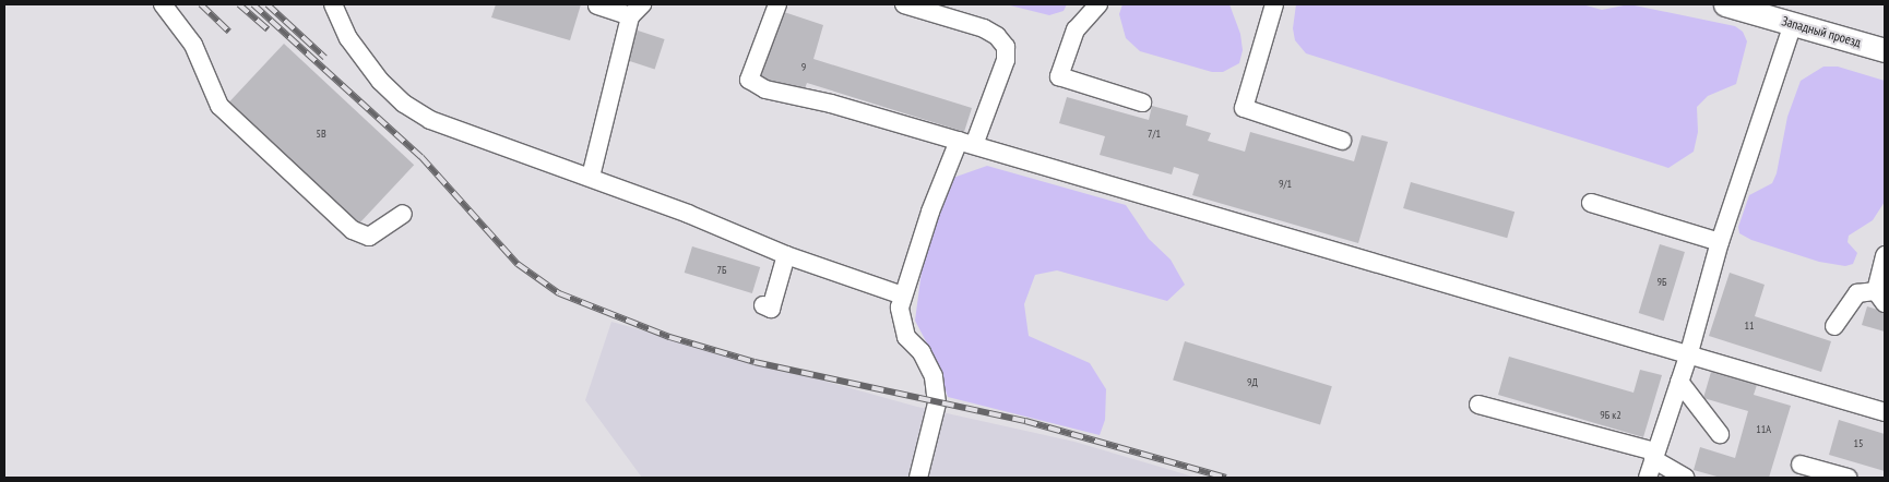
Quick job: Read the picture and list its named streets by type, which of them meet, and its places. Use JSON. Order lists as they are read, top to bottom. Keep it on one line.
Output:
{"streets":{"main road":["Западный проезд"]},"house_numbers":["9","5В","7/1","9/1","7Б","9Б","11","9Д","9Б к2","11А","15"]}
